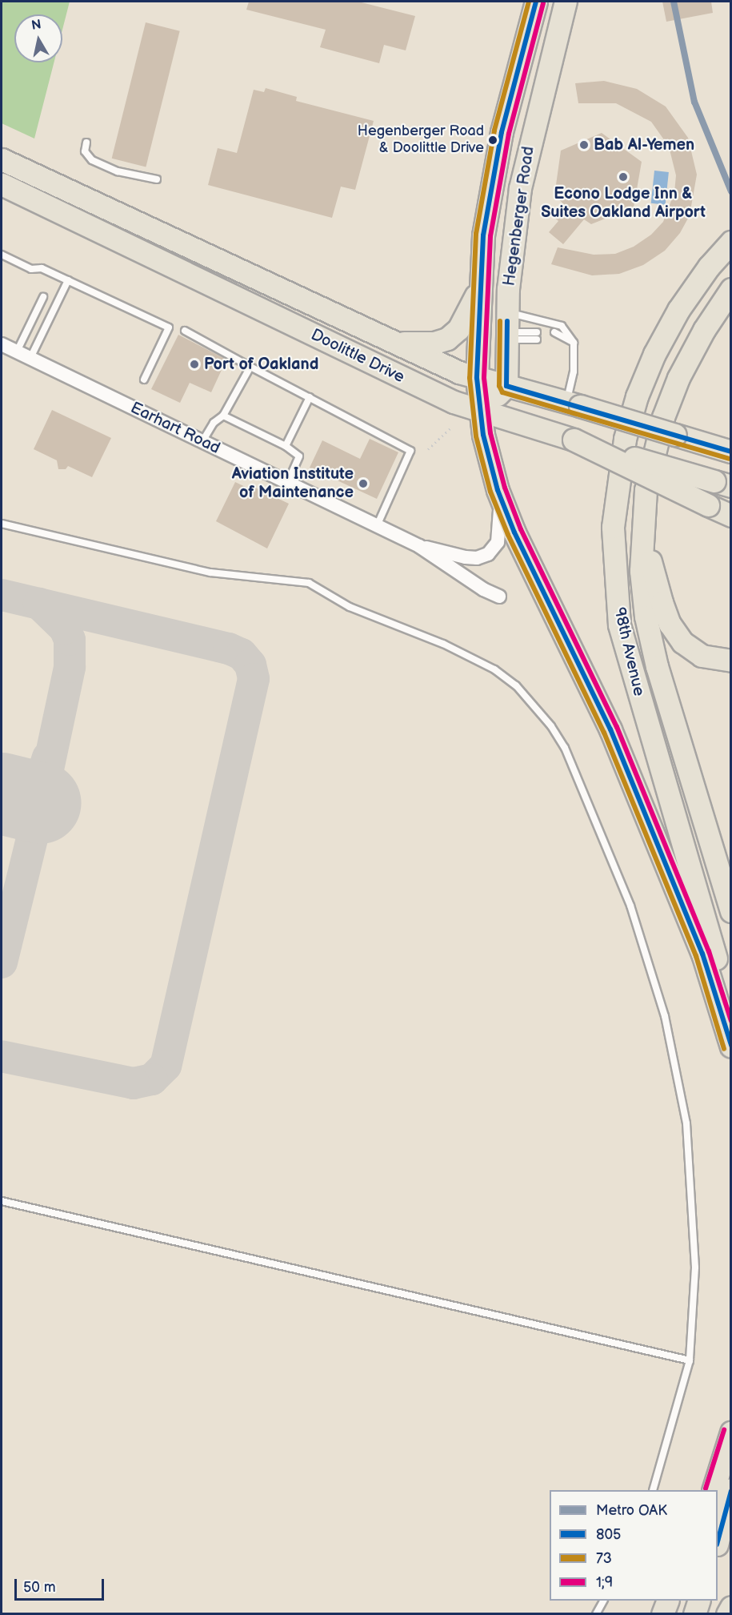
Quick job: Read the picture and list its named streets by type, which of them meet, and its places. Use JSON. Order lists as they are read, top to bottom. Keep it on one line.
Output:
{"streets":{"main road":["Hegenberger Road","Doolittle Drive","98th Avenue"],"street":["Earhart Road"]},"crossings":[["Hegenberger Road","Doolittle Drive"]],"places":["Hegenberger Road & Doolittle Drive","Bab Al-Yemen","Econo Lodge Inn & Suites Oakland Airport","Port of Oakland","Aviation Institute of Maintenance"],"lines":["metro line OAK","transit line 805","transit line 73","transit line 1;9"],"legend":["Metro OAK","805","73","1;9"],"scale_bar":"50 m","north":"top"}
